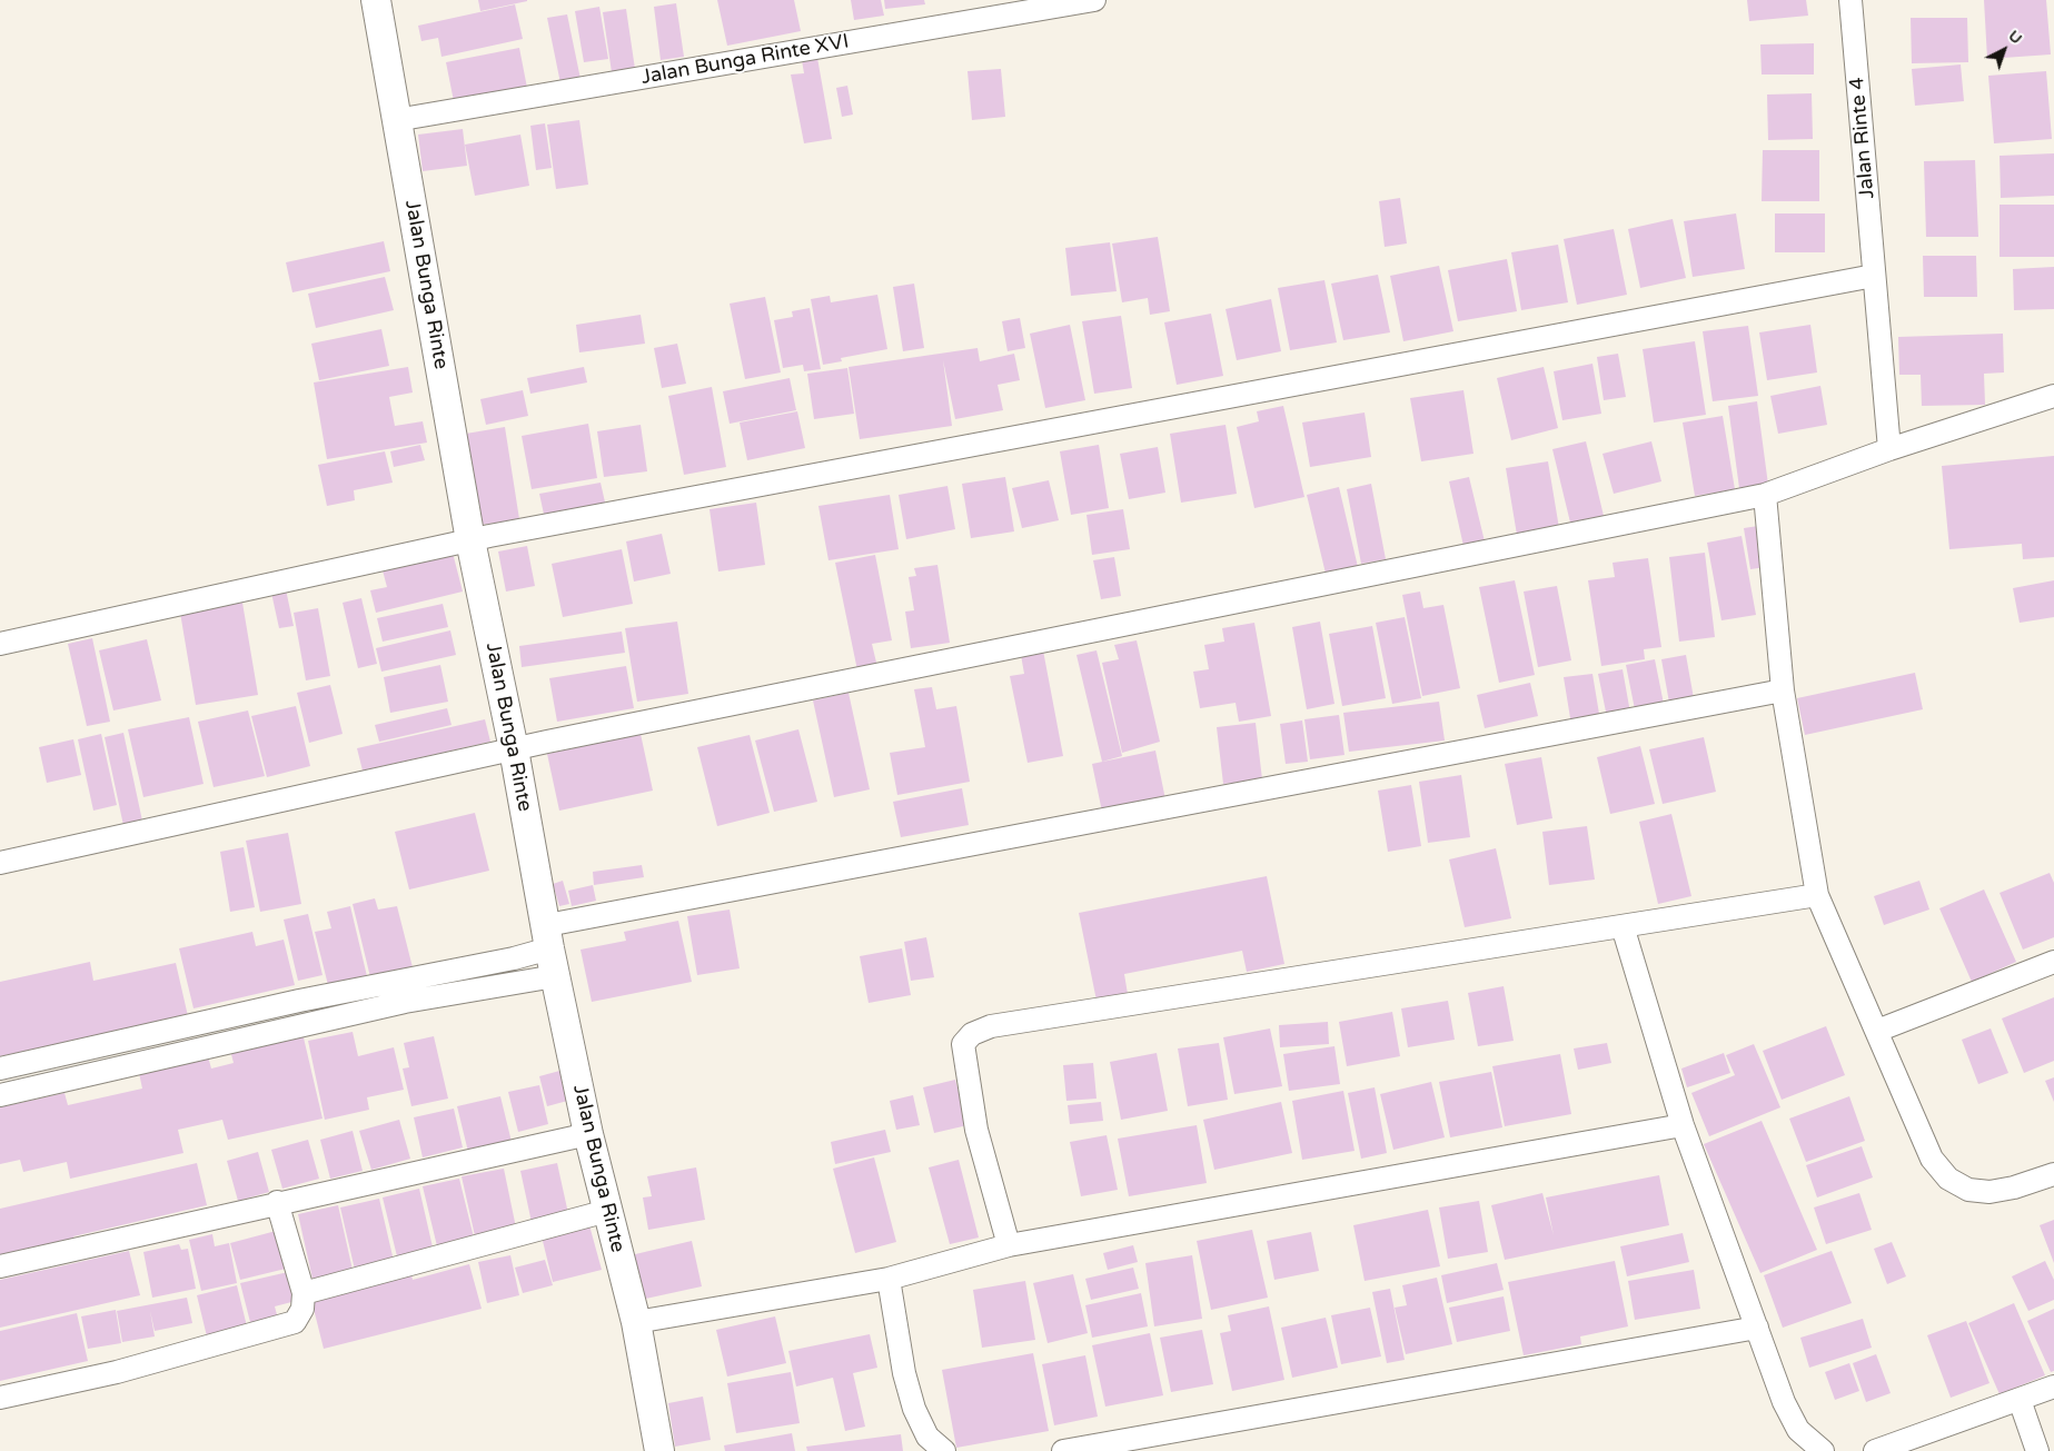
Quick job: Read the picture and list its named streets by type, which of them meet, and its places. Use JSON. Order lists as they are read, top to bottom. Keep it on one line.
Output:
{"streets":{"street":["Jalan Bunga Rinte XVI","Jalan Rinte 4","Jalan Bunga Rinte"]},"crossings":[["Jalan Bunga Rinte XVI","Jalan Bunga Rinte"]],"north":"top right"}
